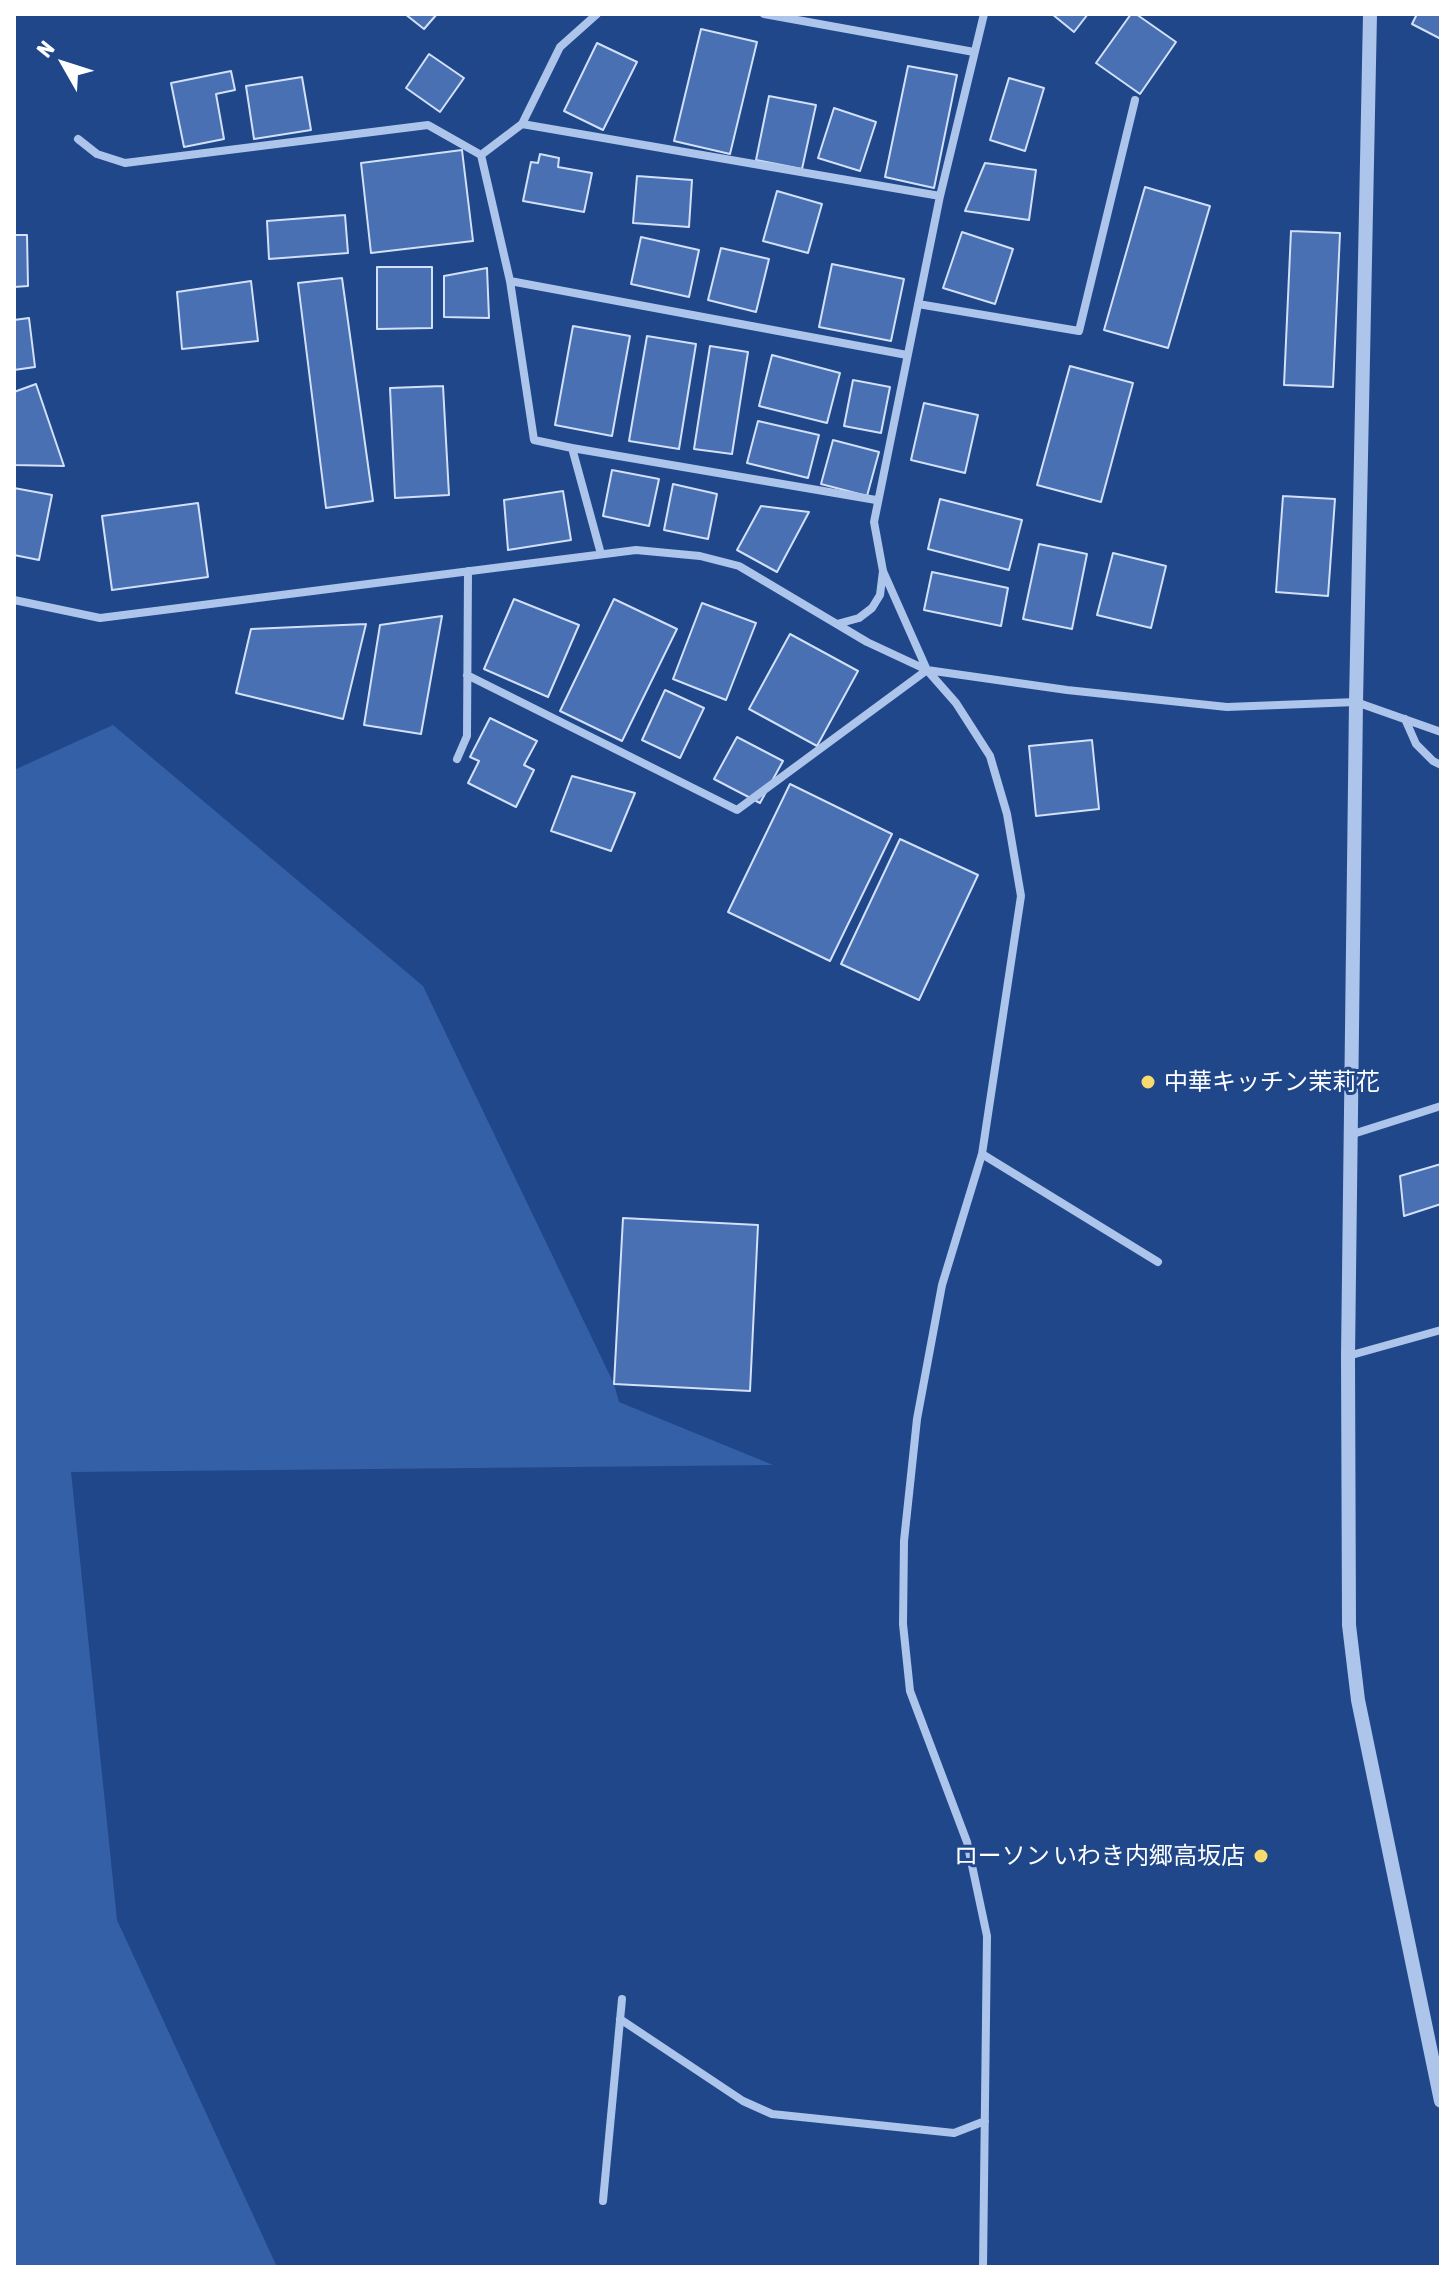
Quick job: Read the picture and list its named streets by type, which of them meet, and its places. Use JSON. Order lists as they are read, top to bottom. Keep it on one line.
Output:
{"places":["中華キッチン茉莉花","ローソン いわき内郷高坂店"],"north":"top left"}
